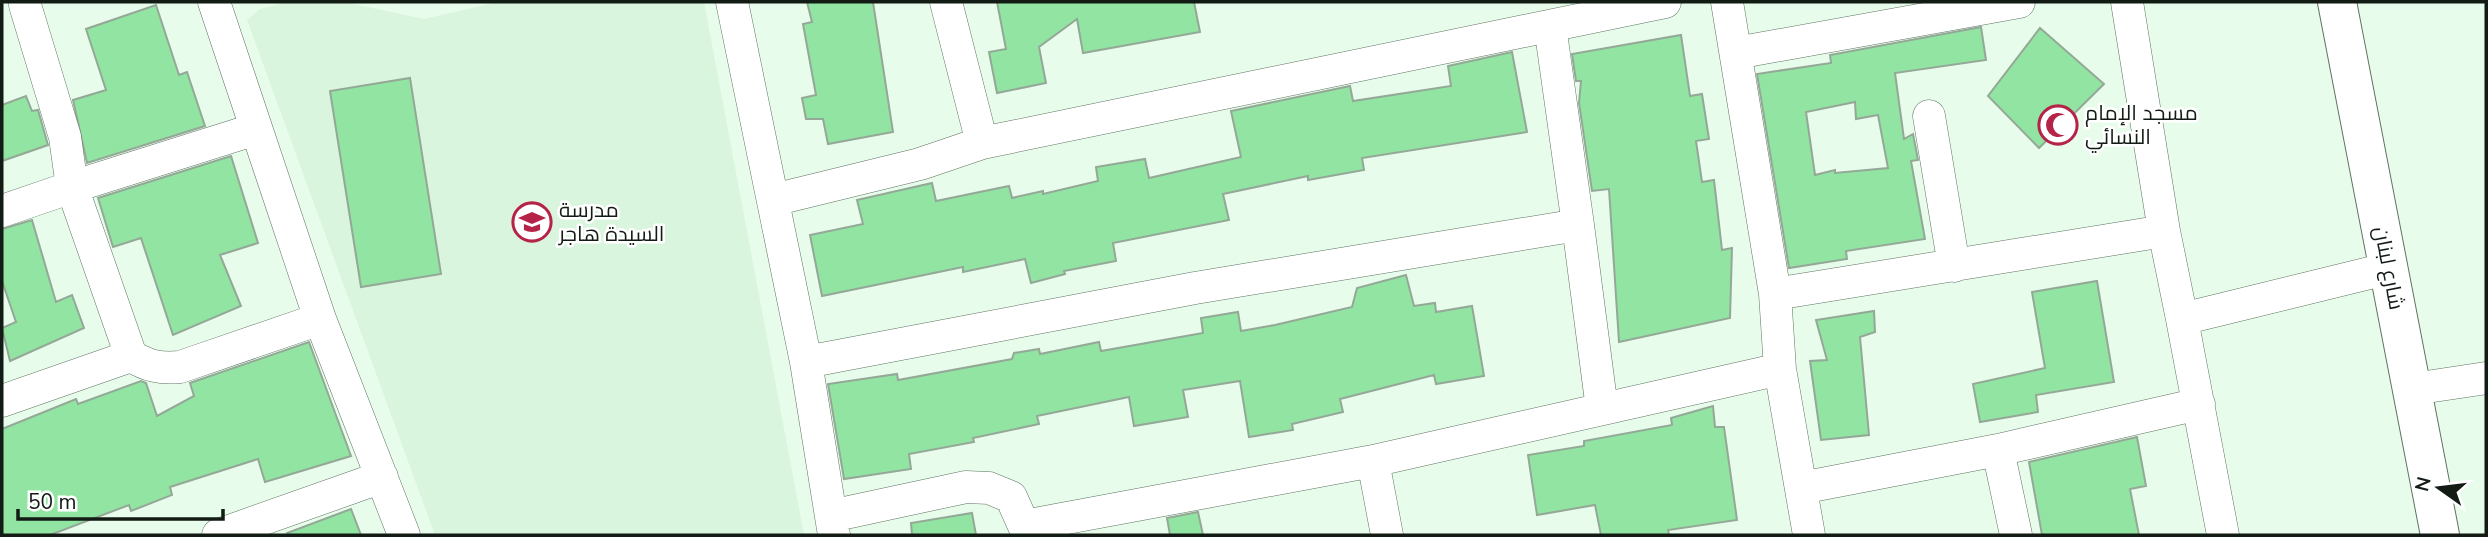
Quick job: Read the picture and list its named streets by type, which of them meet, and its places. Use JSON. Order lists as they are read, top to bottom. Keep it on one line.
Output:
{"streets":{"street":["شارع لبنان"]},"places":{"mosque":["مسجد الإمام النسائي"],"school or university":["مدرسة السيدة هاجر"]},"scale_bar":"50 m","north":"left"}
